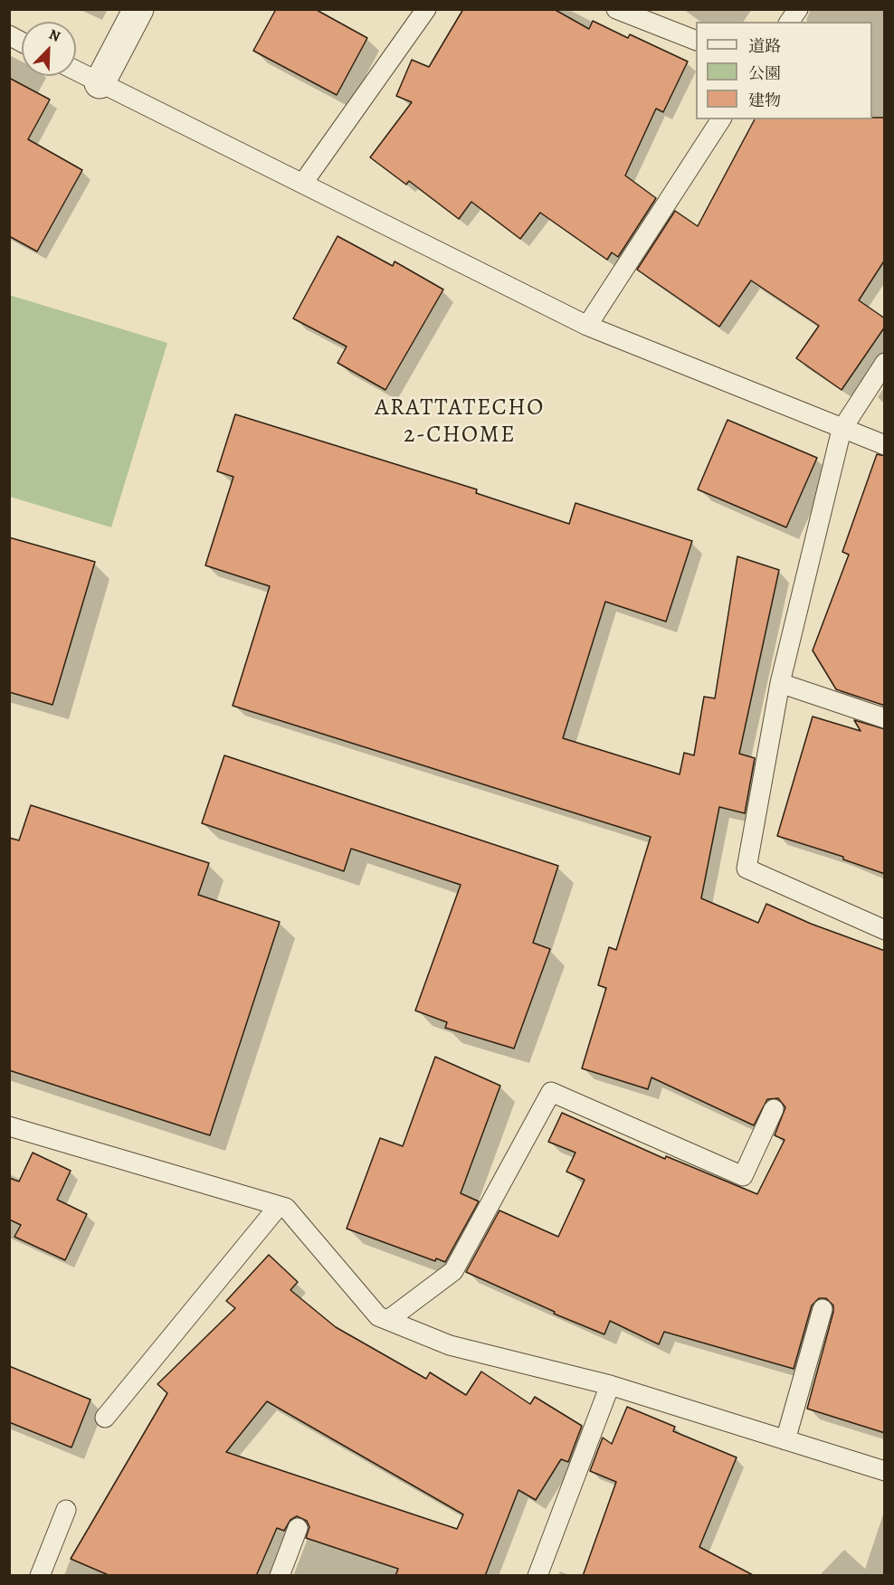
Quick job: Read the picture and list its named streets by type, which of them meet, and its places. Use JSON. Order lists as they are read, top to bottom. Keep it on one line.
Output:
{"districts":["ARATTATECHO 2-CHOME"],"legend":["道路","公園","建物"],"north":"top right"}
